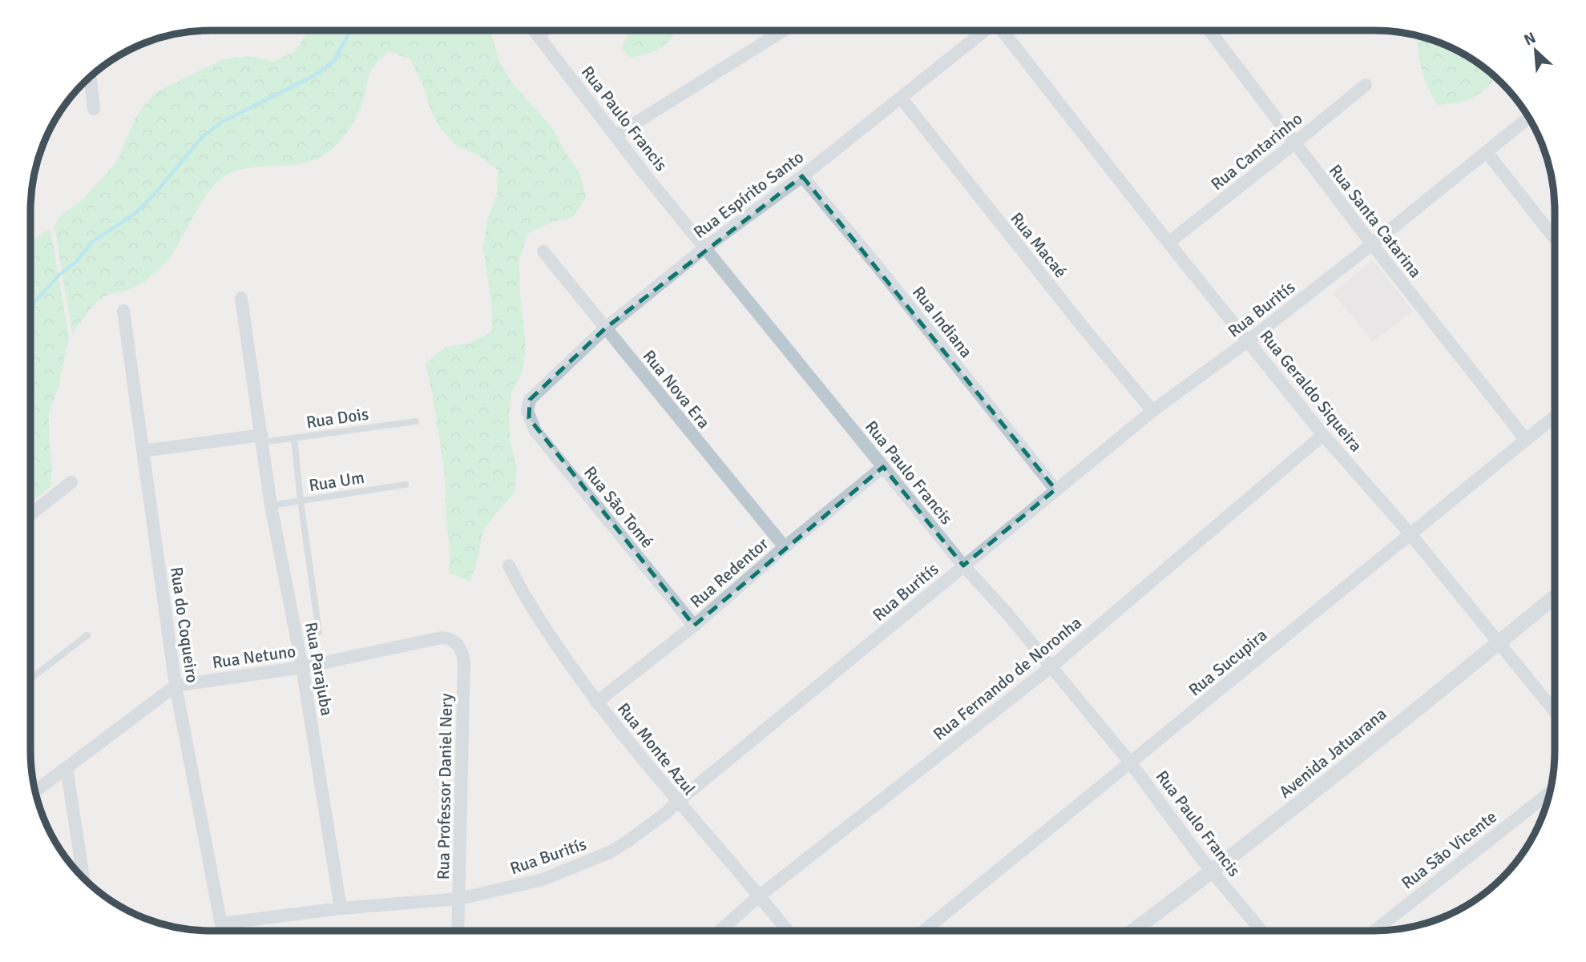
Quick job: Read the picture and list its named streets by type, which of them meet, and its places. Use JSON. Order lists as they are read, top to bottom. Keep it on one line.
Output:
{"streets":{"street":["Rua Paulo Francis","Rua Cantarinho","Rua Espírito Santo","Rua Santa Catarina","Rua Macaé","Rua Buritís","Rua Indiana","Rua Nova Era","Rua Geraldo Siqueira","Rua São Tomé","Rua Redentor","Rua do Coqueiro","Rua Netuno","Rua Sucupira","Rua Parajuba","Rua Fernando de Noronha","Rua Monte Azul","Avenida Jatuarana","Rua Professor Daniel Nery","Rua São Vicente"],"lane":["Rua Dois","Rua Um"]},"crossings":[["Rua Paulo Francis","Rua Espírito Santo"],["Rua Paulo Francis","Rua Buritís"],["Rua Paulo Francis","Rua Redentor"],["Rua Paulo Francis","Rua Sucupira"],["Rua Paulo Francis","Rua Fernando de Noronha"],["Rua Paulo Francis","Avenida Jatuarana"],["Rua Cantarinho","Rua Santa Catarina"],["Rua Cantarinho","Rua Geraldo Siqueira"],["Rua Espírito Santo","Rua Macaé"],["Rua Espírito Santo","Rua Indiana"],["Rua Espírito Santo","Rua Nova Era"],["Rua Espírito Santo","Rua São Tomé"],["Rua Santa Catarina","Rua Buritís"],["Rua Santa Catarina","Rua Sucupira"],["Rua Macaé","Rua Buritís"],["Rua Buritís","Rua Indiana"],["Rua Buritís","Rua Geraldo Siqueira"],["Rua Buritís","Rua do Coqueiro"],["Rua Buritís","Rua Parajuba"],["Rua Buritís","Rua Monte Azul"],["Rua Buritís","Rua Professor Daniel Nery"],["Rua Nova Era","Rua Redentor"],["Rua Geraldo Siqueira","Rua Sucupira"],["Rua Geraldo Siqueira","Rua Fernando de Noronha"],["Rua Geraldo Siqueira","Avenida Jatuarana"],["Rua Dois","Rua Parajuba"],["Rua Um","Rua Parajuba"],["Rua São Tomé","Rua Redentor"],["Rua Redentor","Rua Monte Azul"],["Rua do Coqueiro","Rua Netuno"],["Rua Netuno","Rua Parajuba"],["Rua Netuno","Rua Professor Daniel Nery"],["Rua Fernando de Noronha","Rua Monte Azul"]],"north":"top left"}
